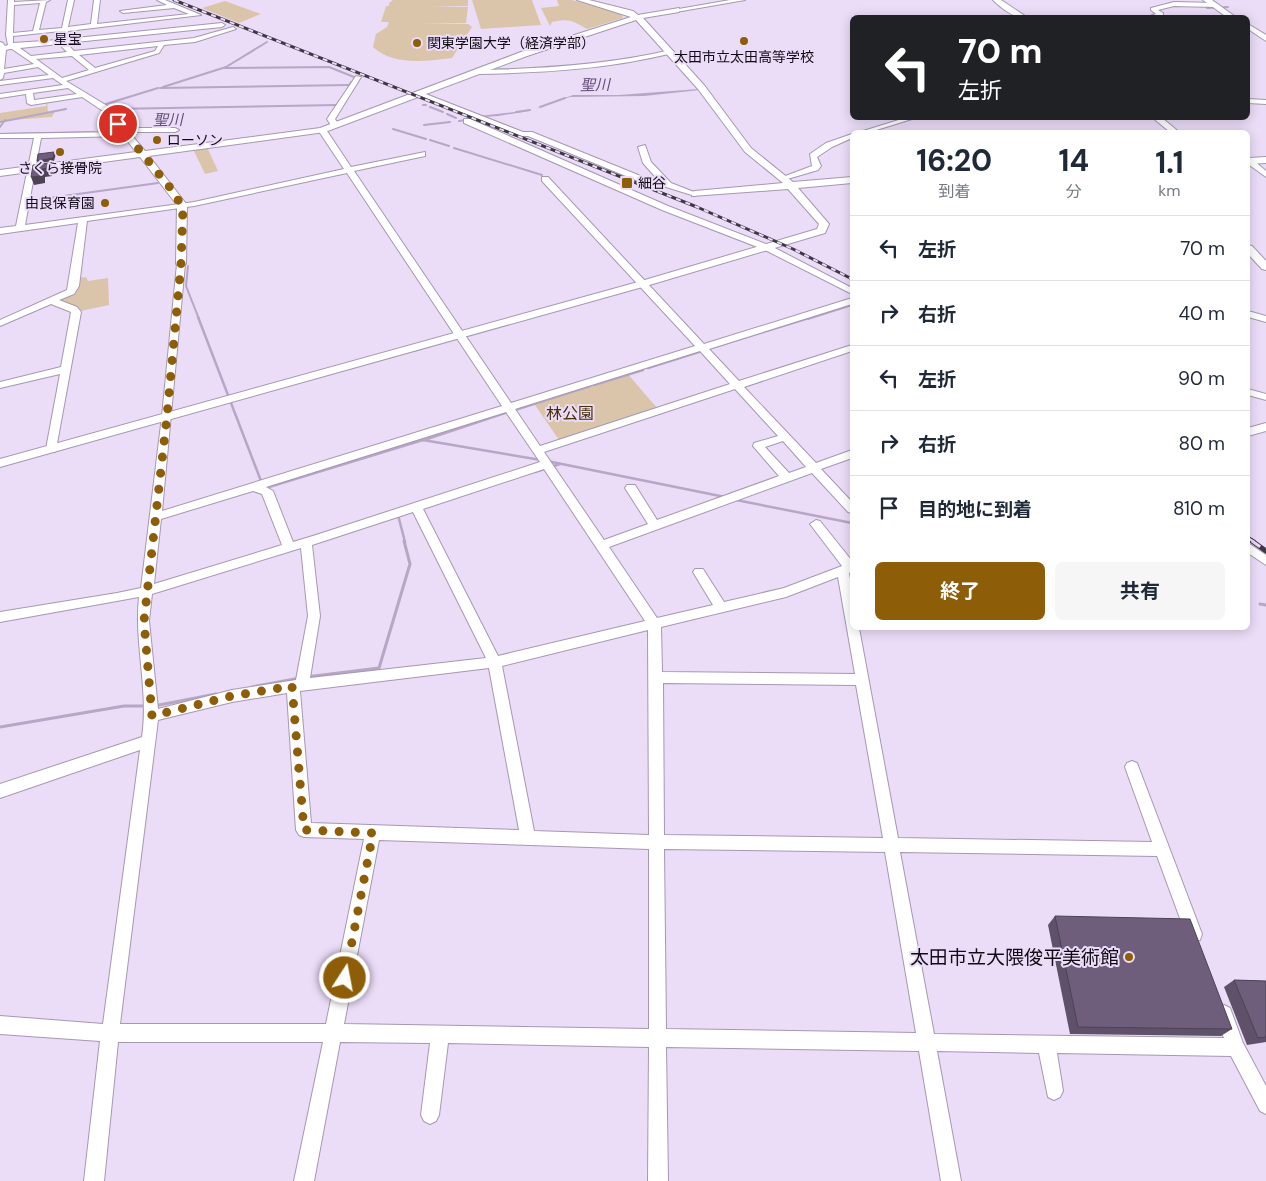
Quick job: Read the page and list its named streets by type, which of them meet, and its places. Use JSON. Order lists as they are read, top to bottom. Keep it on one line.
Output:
{"water":["聖川"],"parks":["林公園"],"places":{"other":["星宝","太田市立太田高等学校","関東学園大学（経済学部）","ローソン","さくら接骨院","由良保育園","太田市立大隈俊平美術館"],"transit":["細谷"]},"page":{"turn":["70 m","左折"],"eta":["16:20","到着","14","分","1.1","km"],"list":[{"name":"左折","value":"70 m"},{"name":"右折","value":"40 m"},{"name":"左折","value":"90 m"},{"name":"右折","value":"80 m"},{"name":"目的地に到着","value":"810 m"}],"buttons":["終了","共有"]}}
